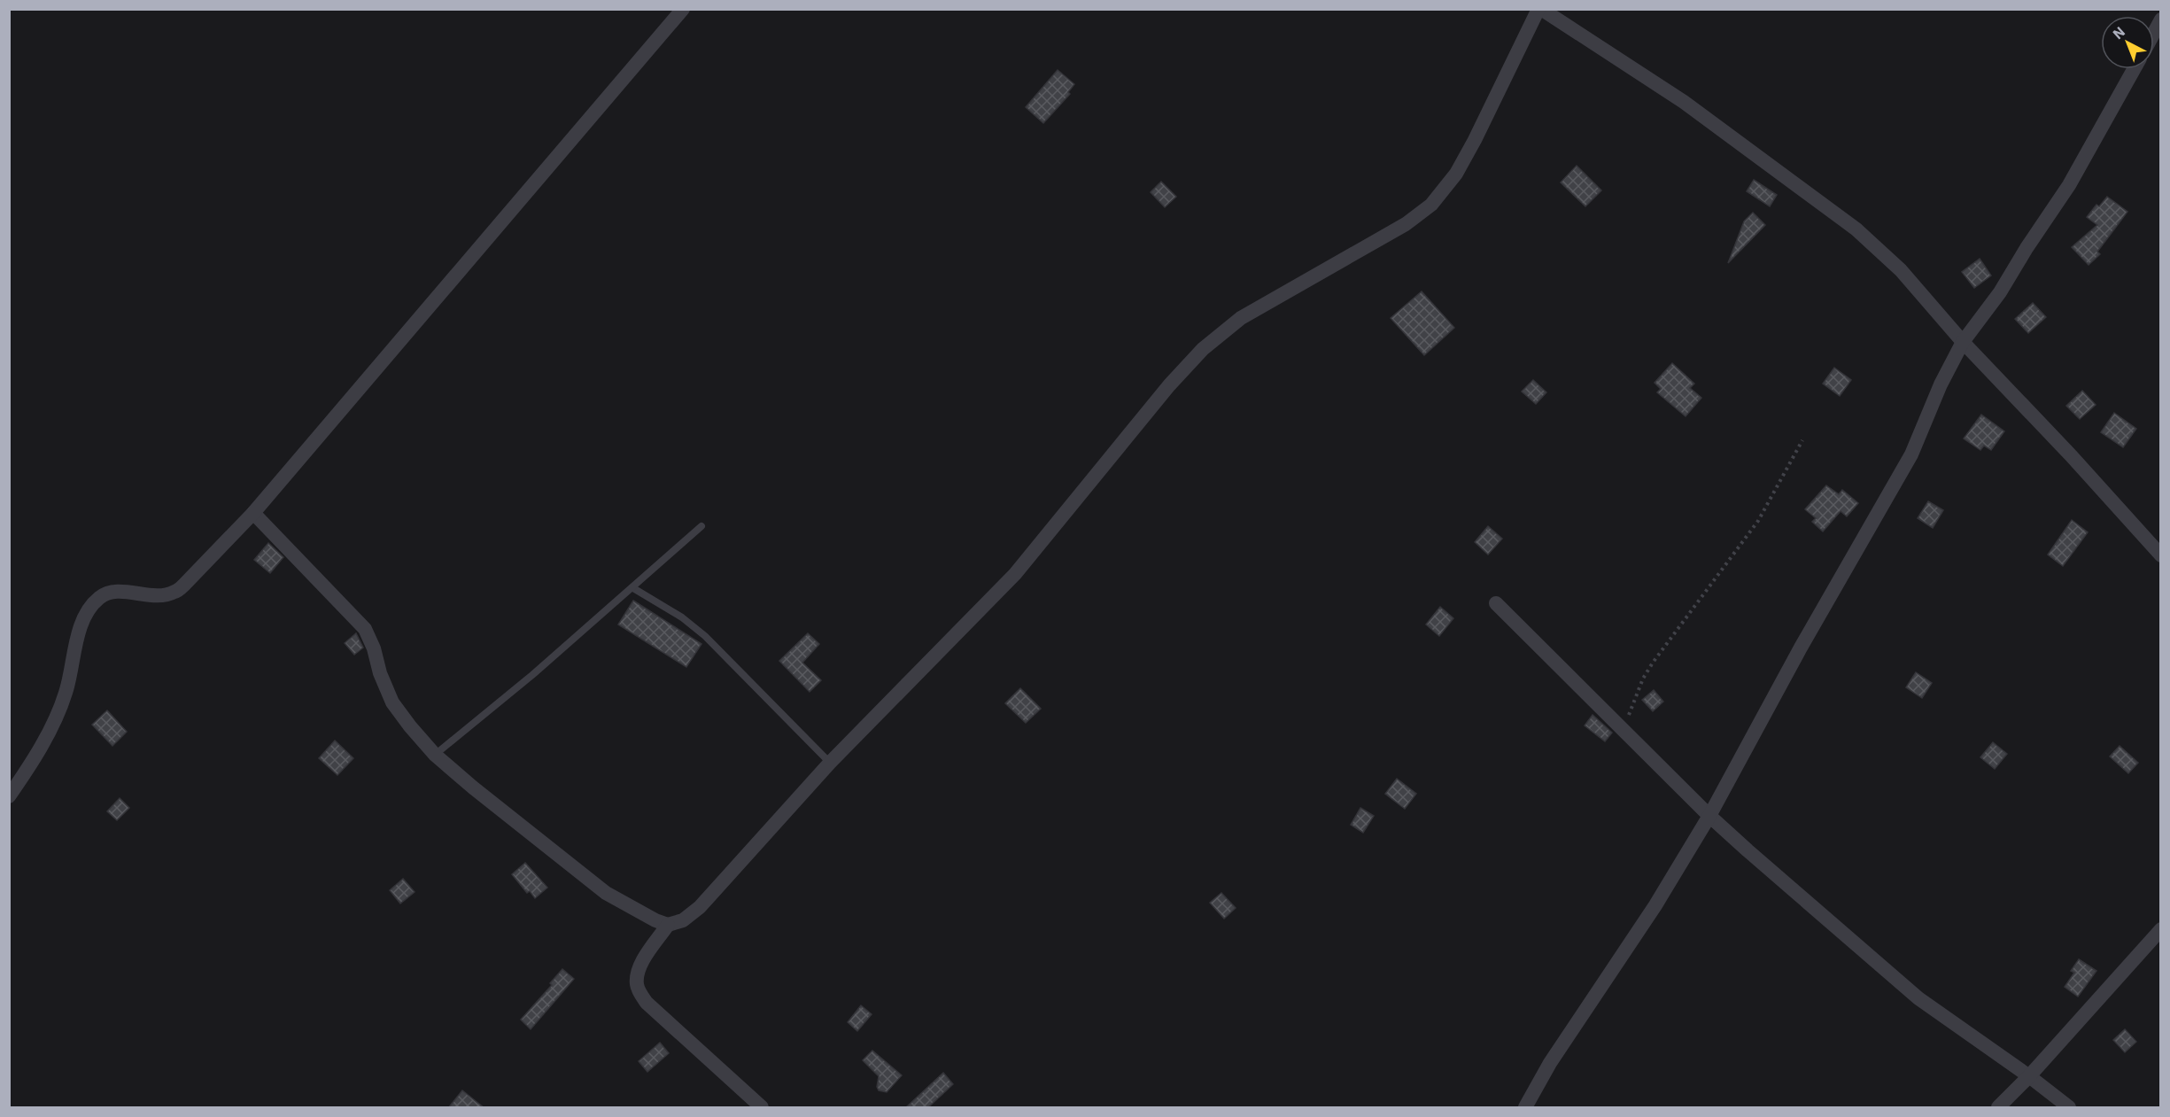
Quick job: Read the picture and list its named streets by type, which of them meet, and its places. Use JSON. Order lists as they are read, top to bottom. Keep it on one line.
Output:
{"north":"top left"}
